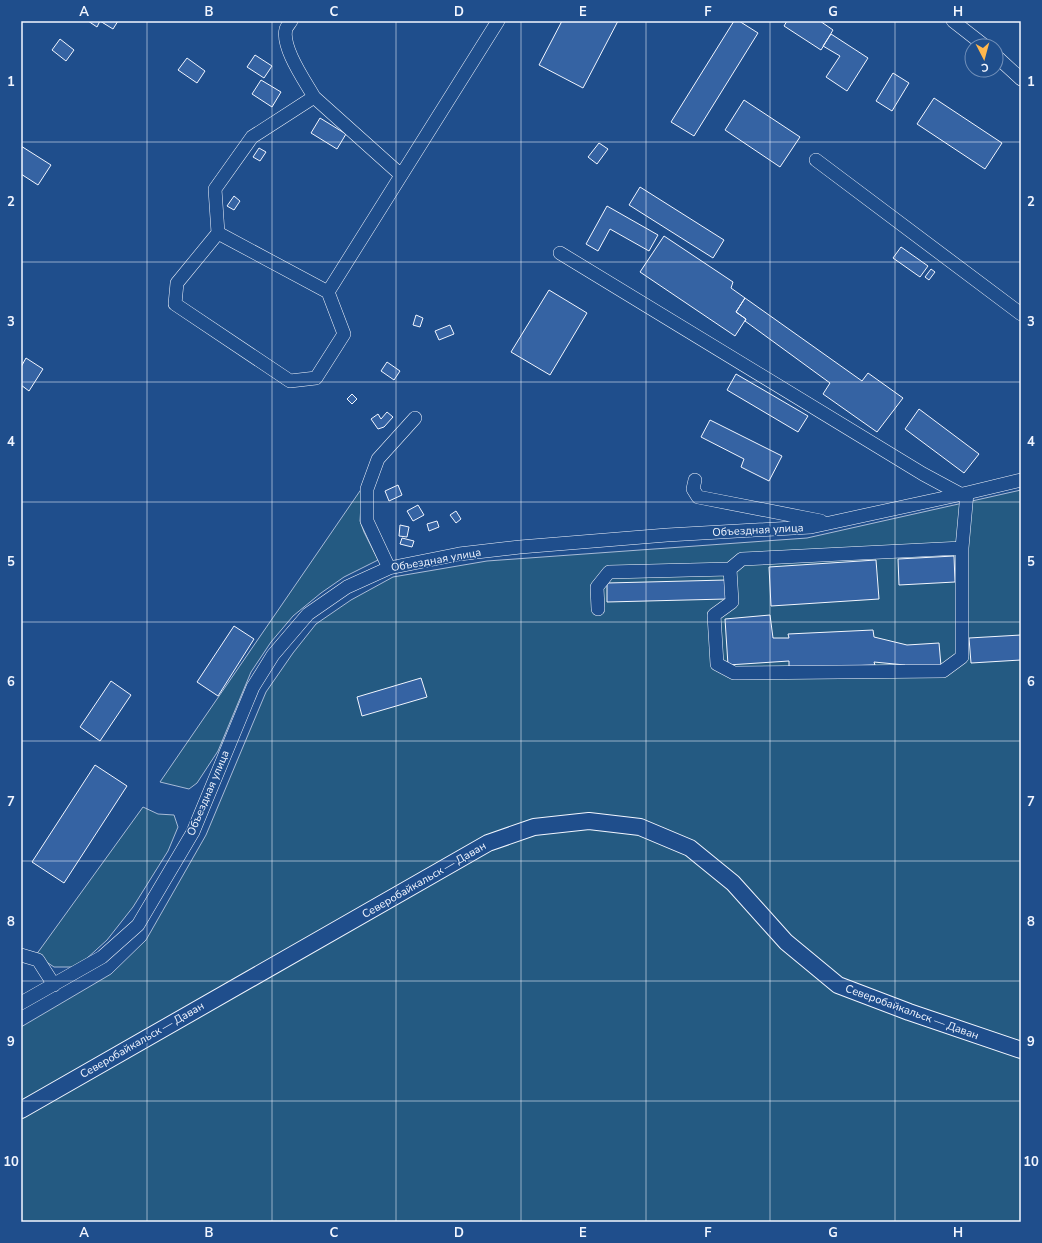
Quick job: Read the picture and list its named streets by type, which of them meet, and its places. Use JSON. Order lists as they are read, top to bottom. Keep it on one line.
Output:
{"streets":{"main road":["Северобайкальск — Даван"],"street":["Объездная улица"]},"north":"bottom","grid":{"columns":["A","B","C","D","E","F","G","H"],"rows":["1","2","3","4","5","6","7","8","9","10"]}}
